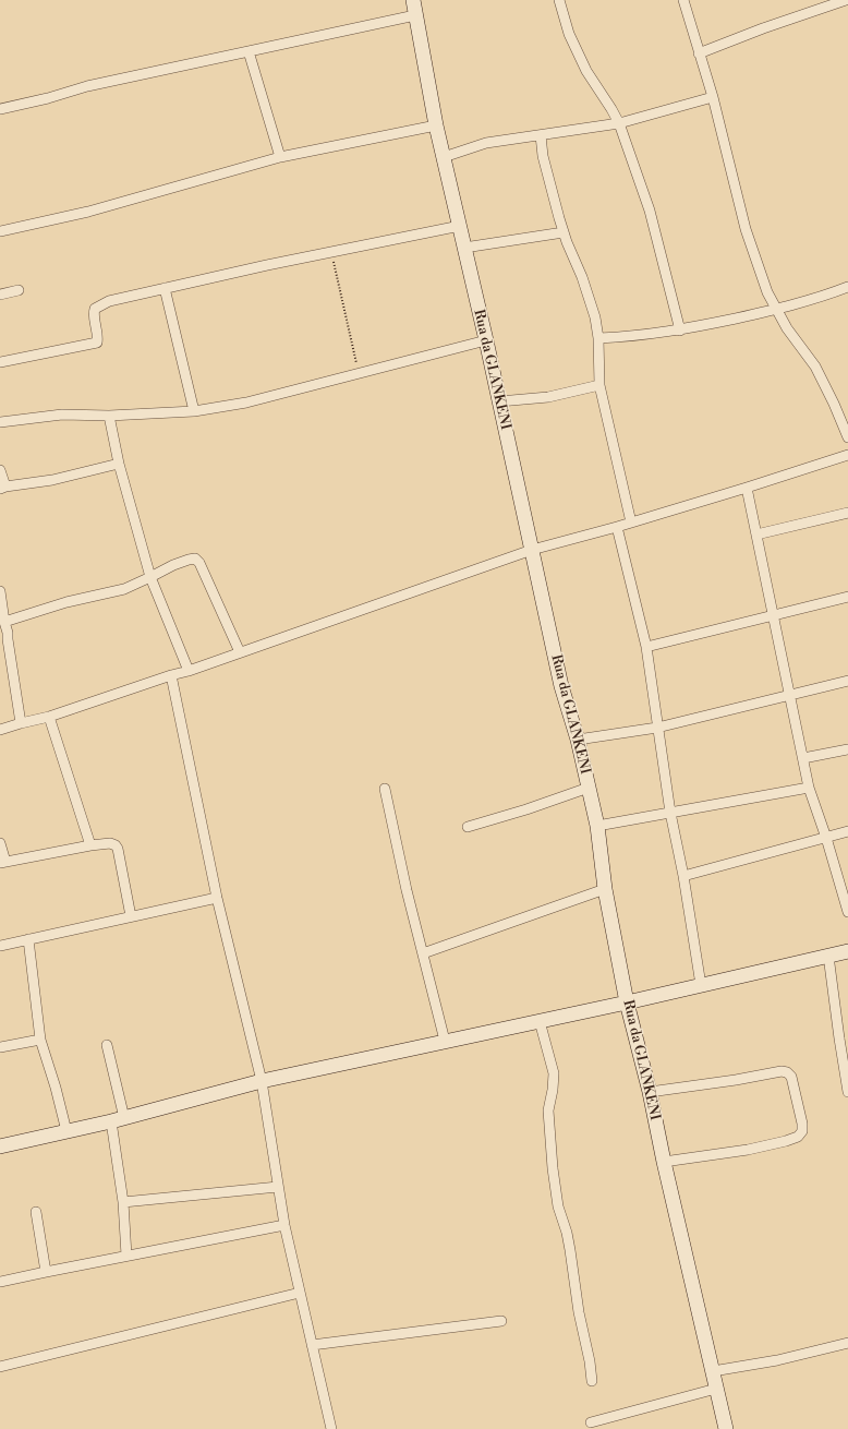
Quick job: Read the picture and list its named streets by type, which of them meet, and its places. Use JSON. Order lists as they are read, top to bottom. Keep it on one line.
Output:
{"streets":{"street":["Rua da GLANKENI"]}}
